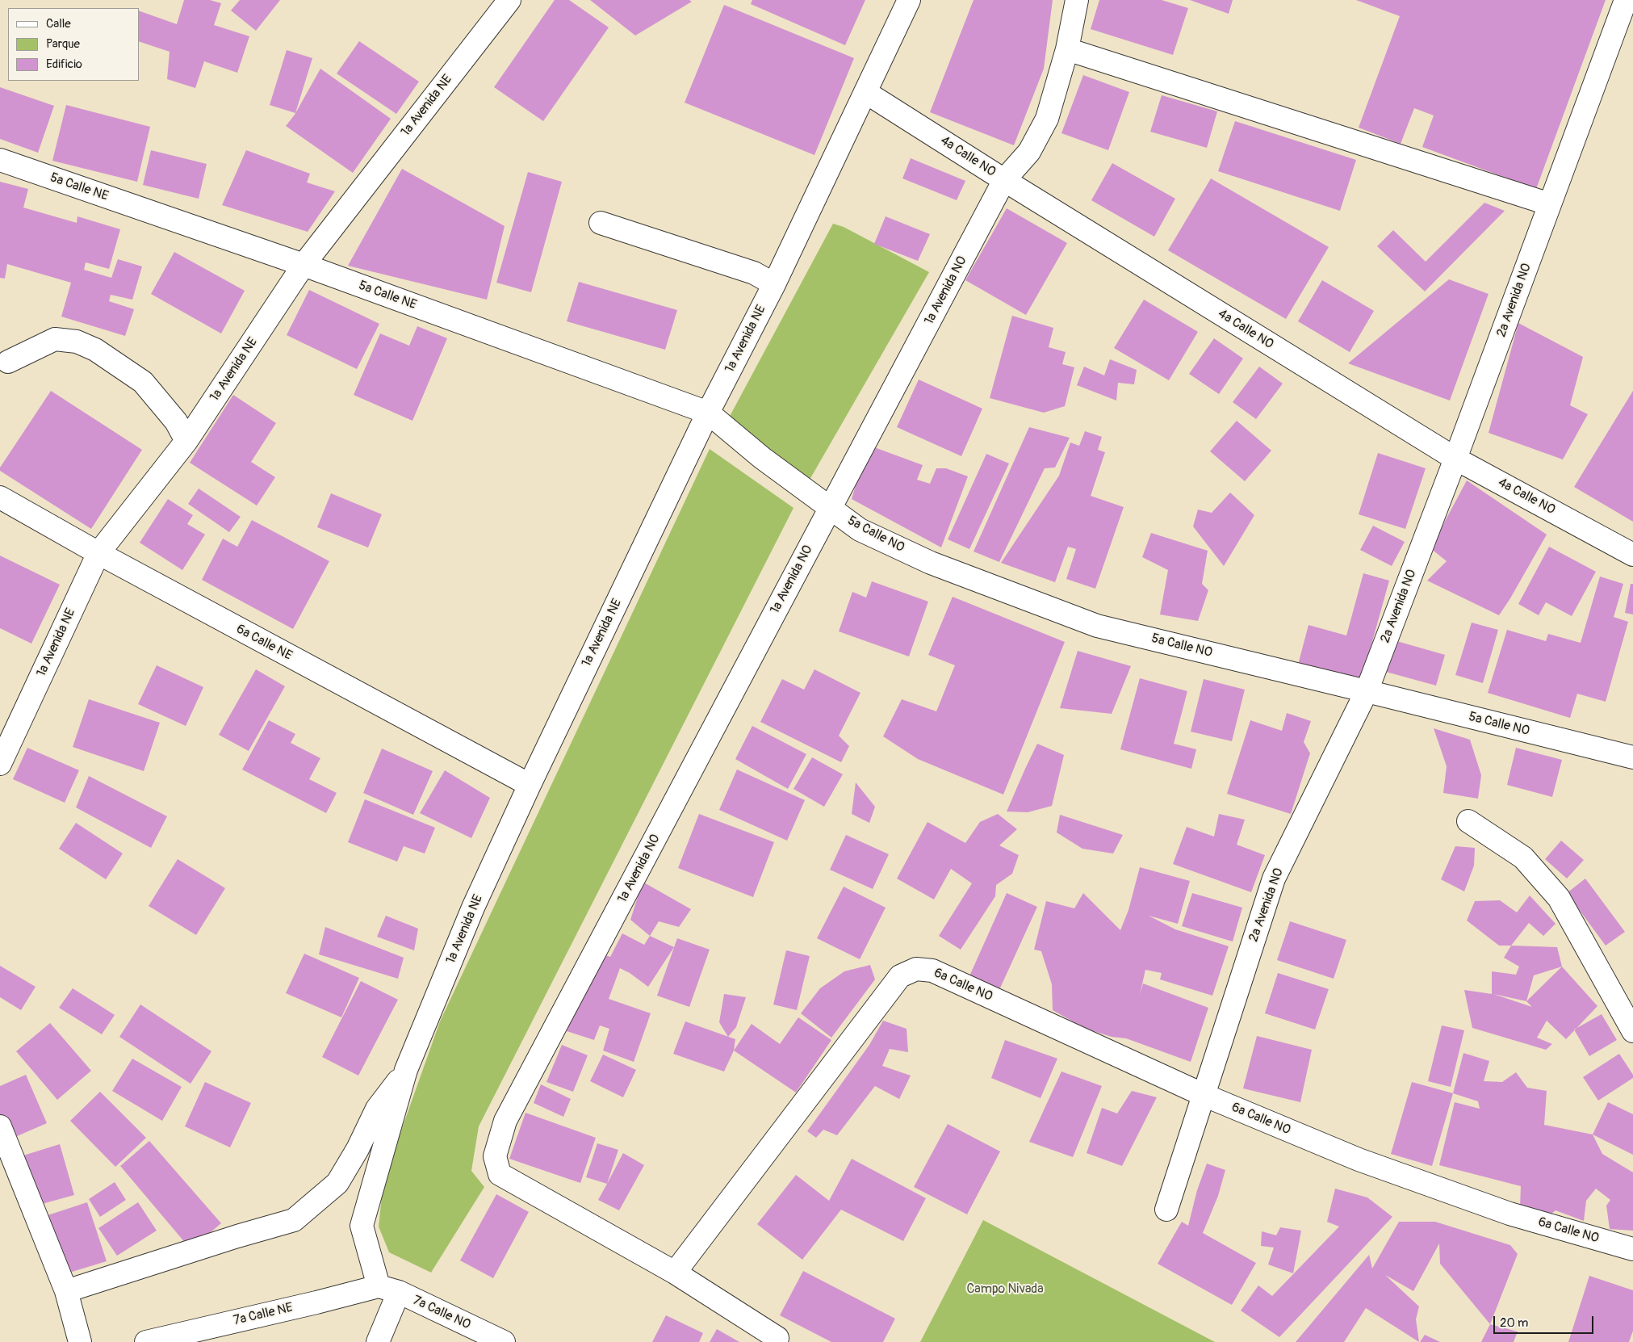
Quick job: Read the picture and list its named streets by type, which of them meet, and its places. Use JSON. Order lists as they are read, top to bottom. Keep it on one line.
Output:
{"streets":{"street":["1a Avenida NE","4a Calle NO","5a Calle NE","1a Avenida NO","2a Avenida NO","5a Calle NO","6a Calle NE","6a Calle NO","7a Calle NO","7a Calle NE"]},"crossings":[["1a Avenida NE","4a Calle NO"],["1a Avenida NE","5a Calle NE"],["1a Avenida NE","6a Calle NE"],["1a Avenida NE","7a Calle NO"],["1a Avenida NE","7a Calle NE"],["4a Calle NO","1a Avenida NO"],["4a Calle NO","2a Avenida NO"],["5a Calle NE","5a Calle NO"],["1a Avenida NO","5a Calle NO"],["1a Avenida NO","6a Calle NO"],["2a Avenida NO","5a Calle NO"],["2a Avenida NO","6a Calle NO"],["7a Calle NO","7a Calle NE"]],"parks":["Campo Nivada"],"legend":["Calle","Parque","Edificio"],"scale_bar":"20 m"}
